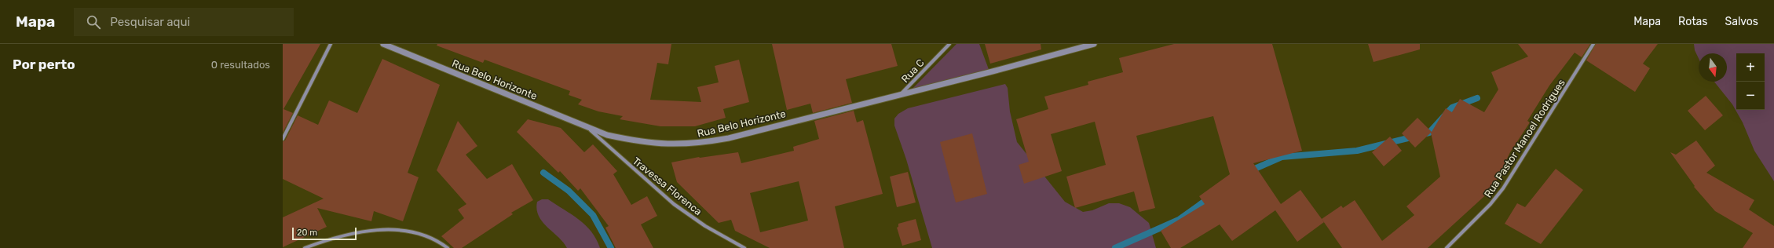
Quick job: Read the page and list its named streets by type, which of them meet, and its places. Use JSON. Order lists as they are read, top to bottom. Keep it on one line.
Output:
{"streets":{"street":["Rua C","Rua Belo Horizonte","Rua Pastor Manoel Rodrigues","Travessa Florenca"]},"crossings":[["Rua C","Rua Belo Horizonte"],["Rua Belo Horizonte","Travessa Florenca"]],"scale_bar":"20 m","north":"bottom","page":{"header":"Mapa","search":"Pesquisar aqui","nav":["Mapa","Rotas","Salvos"],"heading":["Por perto","0 resultados"],"map_buttons":["+","−"],"scale":"20 m"}}
